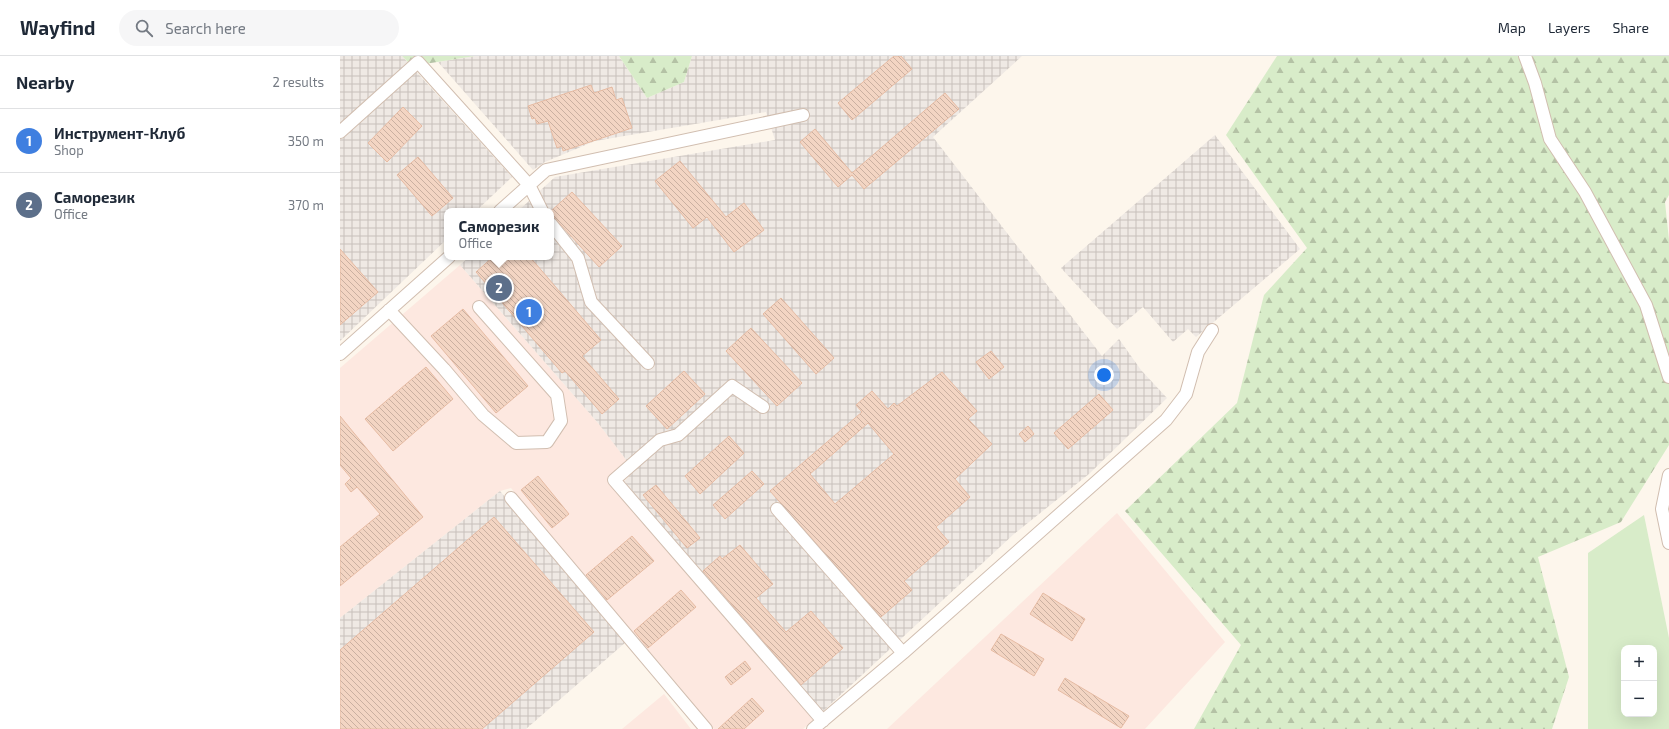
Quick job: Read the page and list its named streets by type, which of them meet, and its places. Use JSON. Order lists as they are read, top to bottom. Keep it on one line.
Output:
{"page":{"header":"Wayfind","search":"Search here","nav":["Map","Layers","Share"],"heading":["Nearby","2 results"],"list":[{"mark":"1","name":"Инструмент-Клуб","note":"Shop","value":"350 m"},{"mark":"2","name":"Саморезик","note":"Office","value":"370 m"}],"popup":["Саморезик","Office"],"pins":["2","1"],"map_buttons":["+","−"]}}
